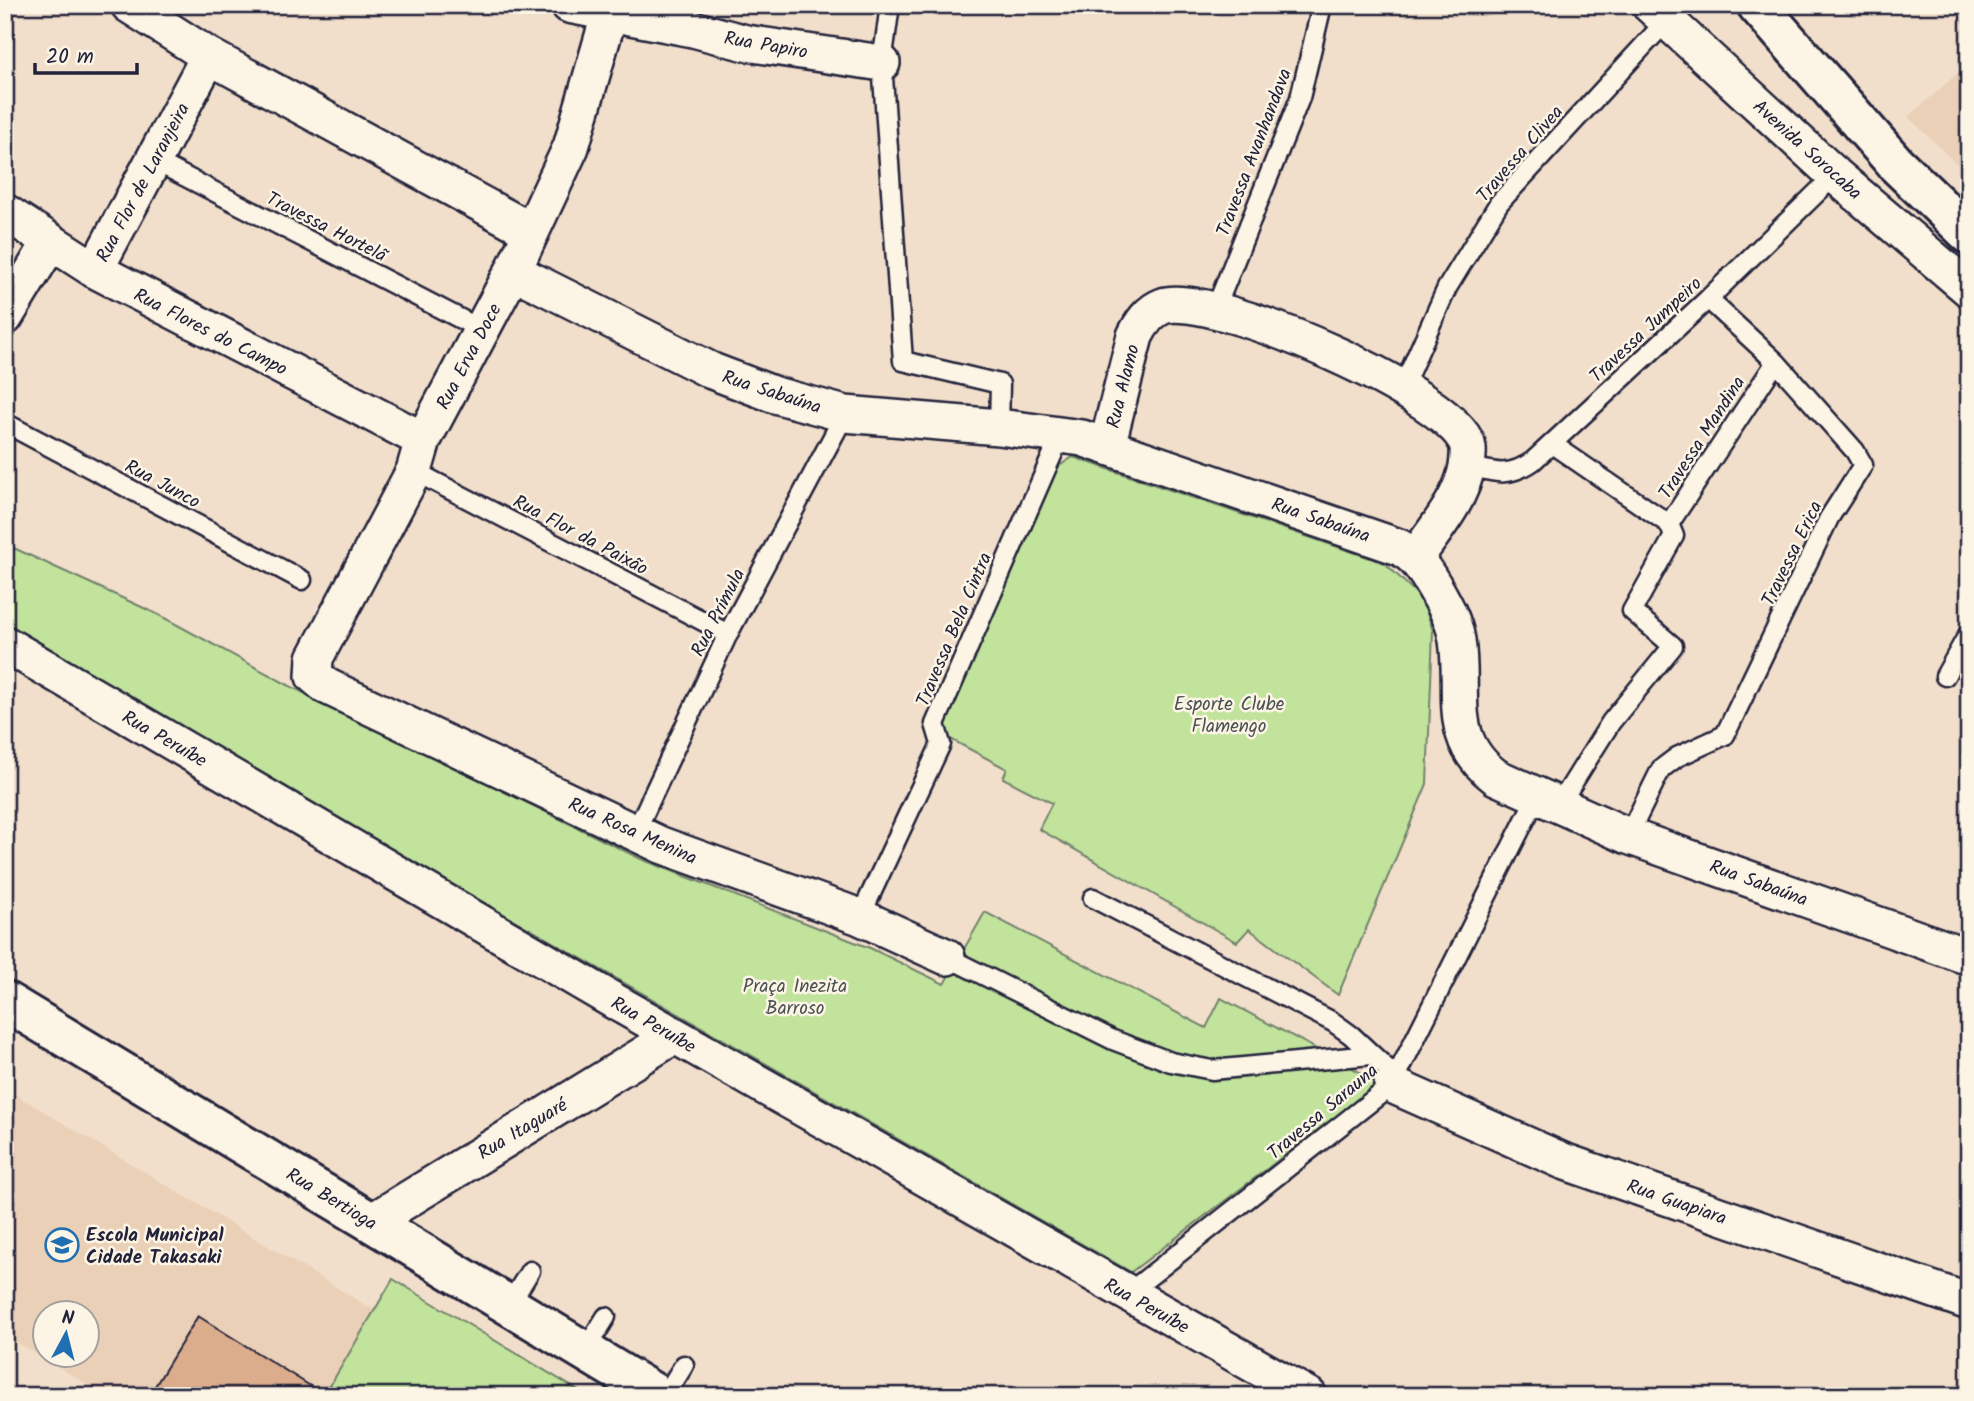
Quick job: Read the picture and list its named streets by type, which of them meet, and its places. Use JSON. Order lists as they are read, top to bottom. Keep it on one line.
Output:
{"streets":{"street":["Rua Papiro","Avenida Sorocaba","Rua Flor de Laranjeira","Rua Flores do Campo","Rua Erva Doce","Rua Alamo","Rua Sabaúna","Rua Peruíbe","Rua Rosa Menina","Rua Itaguaré","Rua Bertioga","Rua Guapiara"],"lane":["Travessa Avanhandava","Travessa Clivea","Travessa Hortelã","Travessa Jumpeiro","Travessa Mandina","Rua Junco","Rua Flor da Paixão","Travessa Erica","Rua Prímula","Travessa Bela Cintra","Travessa Sarauna"]},"crossings":[["Rua Papiro","Rua Erva Doce"],["Avenida Sorocaba","Travessa Clivea"],["Avenida Sorocaba","Travessa Jumpeiro"],["Travessa Avanhandava","Rua Alamo"],["Travessa Clivea","Rua Alamo"],["Rua Flor de Laranjeira","Travessa Hortelã"],["Rua Flor de Laranjeira","Rua Flores do Campo"],["Travessa Hortelã","Rua Erva Doce"],["Travessa Jumpeiro","Rua Alamo"],["Travessa Jumpeiro","Travessa Erica"],["Rua Flores do Campo","Rua Erva Doce"],["Rua Flores do Campo","Rua Flor da Paixão"],["Rua Erva Doce","Rua Sabaúna"],["Rua Erva Doce","Rua Flor da Paixão"],["Rua Erva Doce","Rua Rosa Menina"],["Rua Alamo","Rua Sabaúna"],["Rua Sabaúna","Travessa Mandina"],["Rua Sabaúna","Travessa Erica"],["Rua Sabaúna","Rua Prímula"],["Rua Sabaúna","Travessa Bela Cintra"],["Rua Sabaúna","Travessa Sarauna"],["Travessa Mandina","Travessa Erica"],["Travessa Mandina","Travessa Sarauna"],["Rua Flor da Paixão","Rua Prímula"],["Rua Prímula","Rua Rosa Menina"],["Travessa Bela Cintra","Rua Rosa Menina"],["Rua Peruíbe","Travessa Sarauna"],["Rua Peruíbe","Rua Itaguaré"],["Travessa Sarauna","Rua Guapiara"],["Rua Itaguaré","Rua Bertioga"]],"parks":["Esporte Clube Flamengo","Praça Inezita Barroso"],"places":{"school or university":["Escola Municipal Cidade Takasaki"]},"scale_bar":"20 m","north":"top"}
